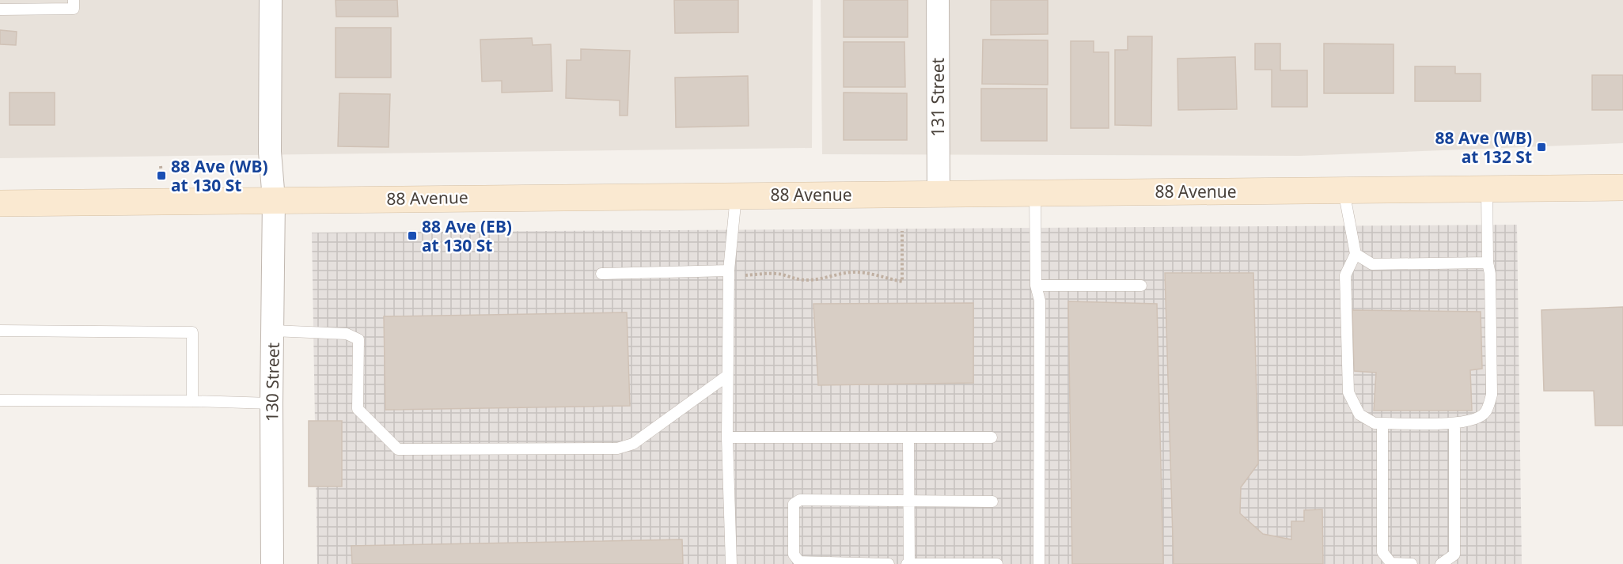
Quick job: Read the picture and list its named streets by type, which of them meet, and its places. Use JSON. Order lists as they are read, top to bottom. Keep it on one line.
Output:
{"streets":{"main road":["88 Avenue"],"street":["131 Street","130 Street"]},"crossings":[["131 Street","88 Avenue"],["88 Avenue","130 Street"]],"places":{"transit":["88 Ave (WB) at 132 St","88 Ave (WB) at 130 St","88 Ave (EB) at 130 St"]}}
